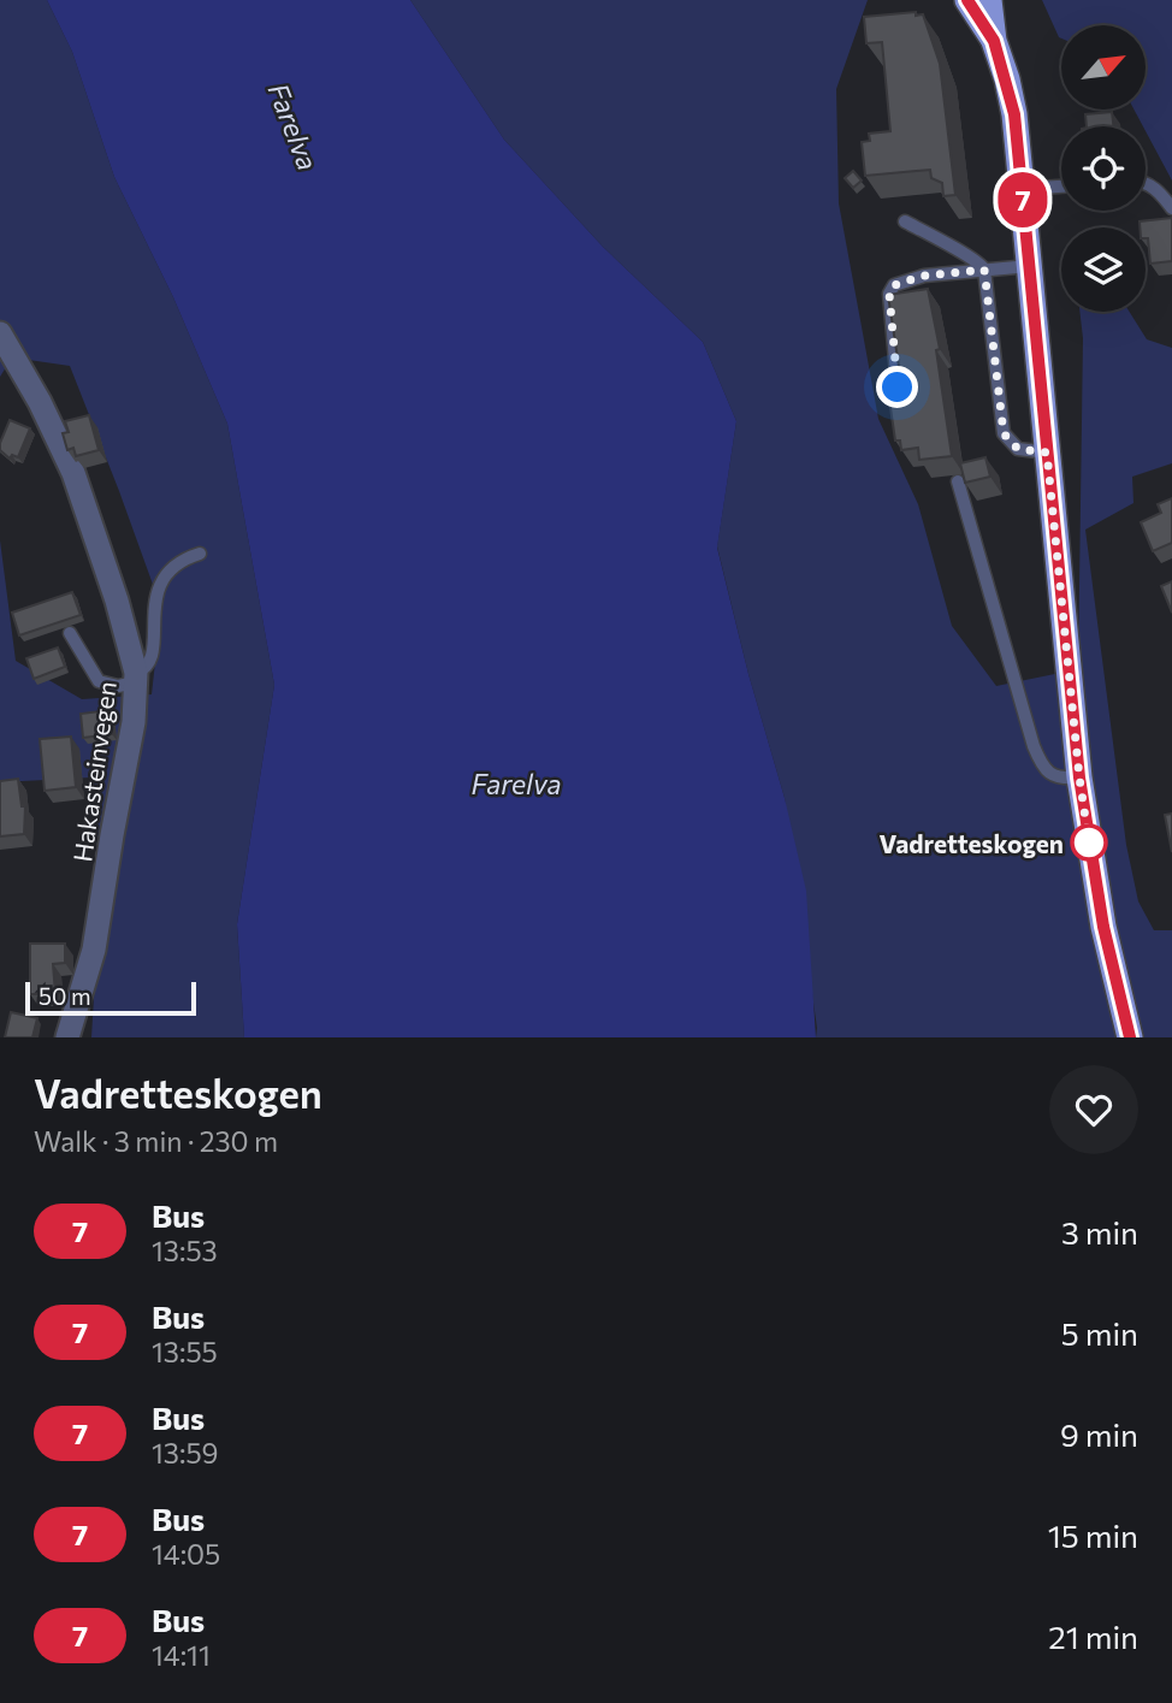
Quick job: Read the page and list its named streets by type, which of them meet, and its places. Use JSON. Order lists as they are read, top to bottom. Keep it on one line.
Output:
{"streets":{"street":["Hakasteinvegen"]},"water":["Farelva"],"places":["Vadretteskogen"],"lines":["bus line 7"],"scale_bar":"50 m","north":"top right","page":{"on_map":"7","scale":"50 m","heading":["Vadretteskogen","Walk · 3 min · 230 m"],"list":[{"mark":"7","name":"Bus","note":"13:53","value":"3 min"},{"mark":"7","name":"Bus","note":"13:55","value":"5 min"},{"mark":"7","name":"Bus","note":"13:59","value":"9 min"},{"mark":"7","name":"Bus","note":"14:05","value":"15 min"},{"mark":"7","name":"Bus","note":"14:11","value":"21 min"}]}}
